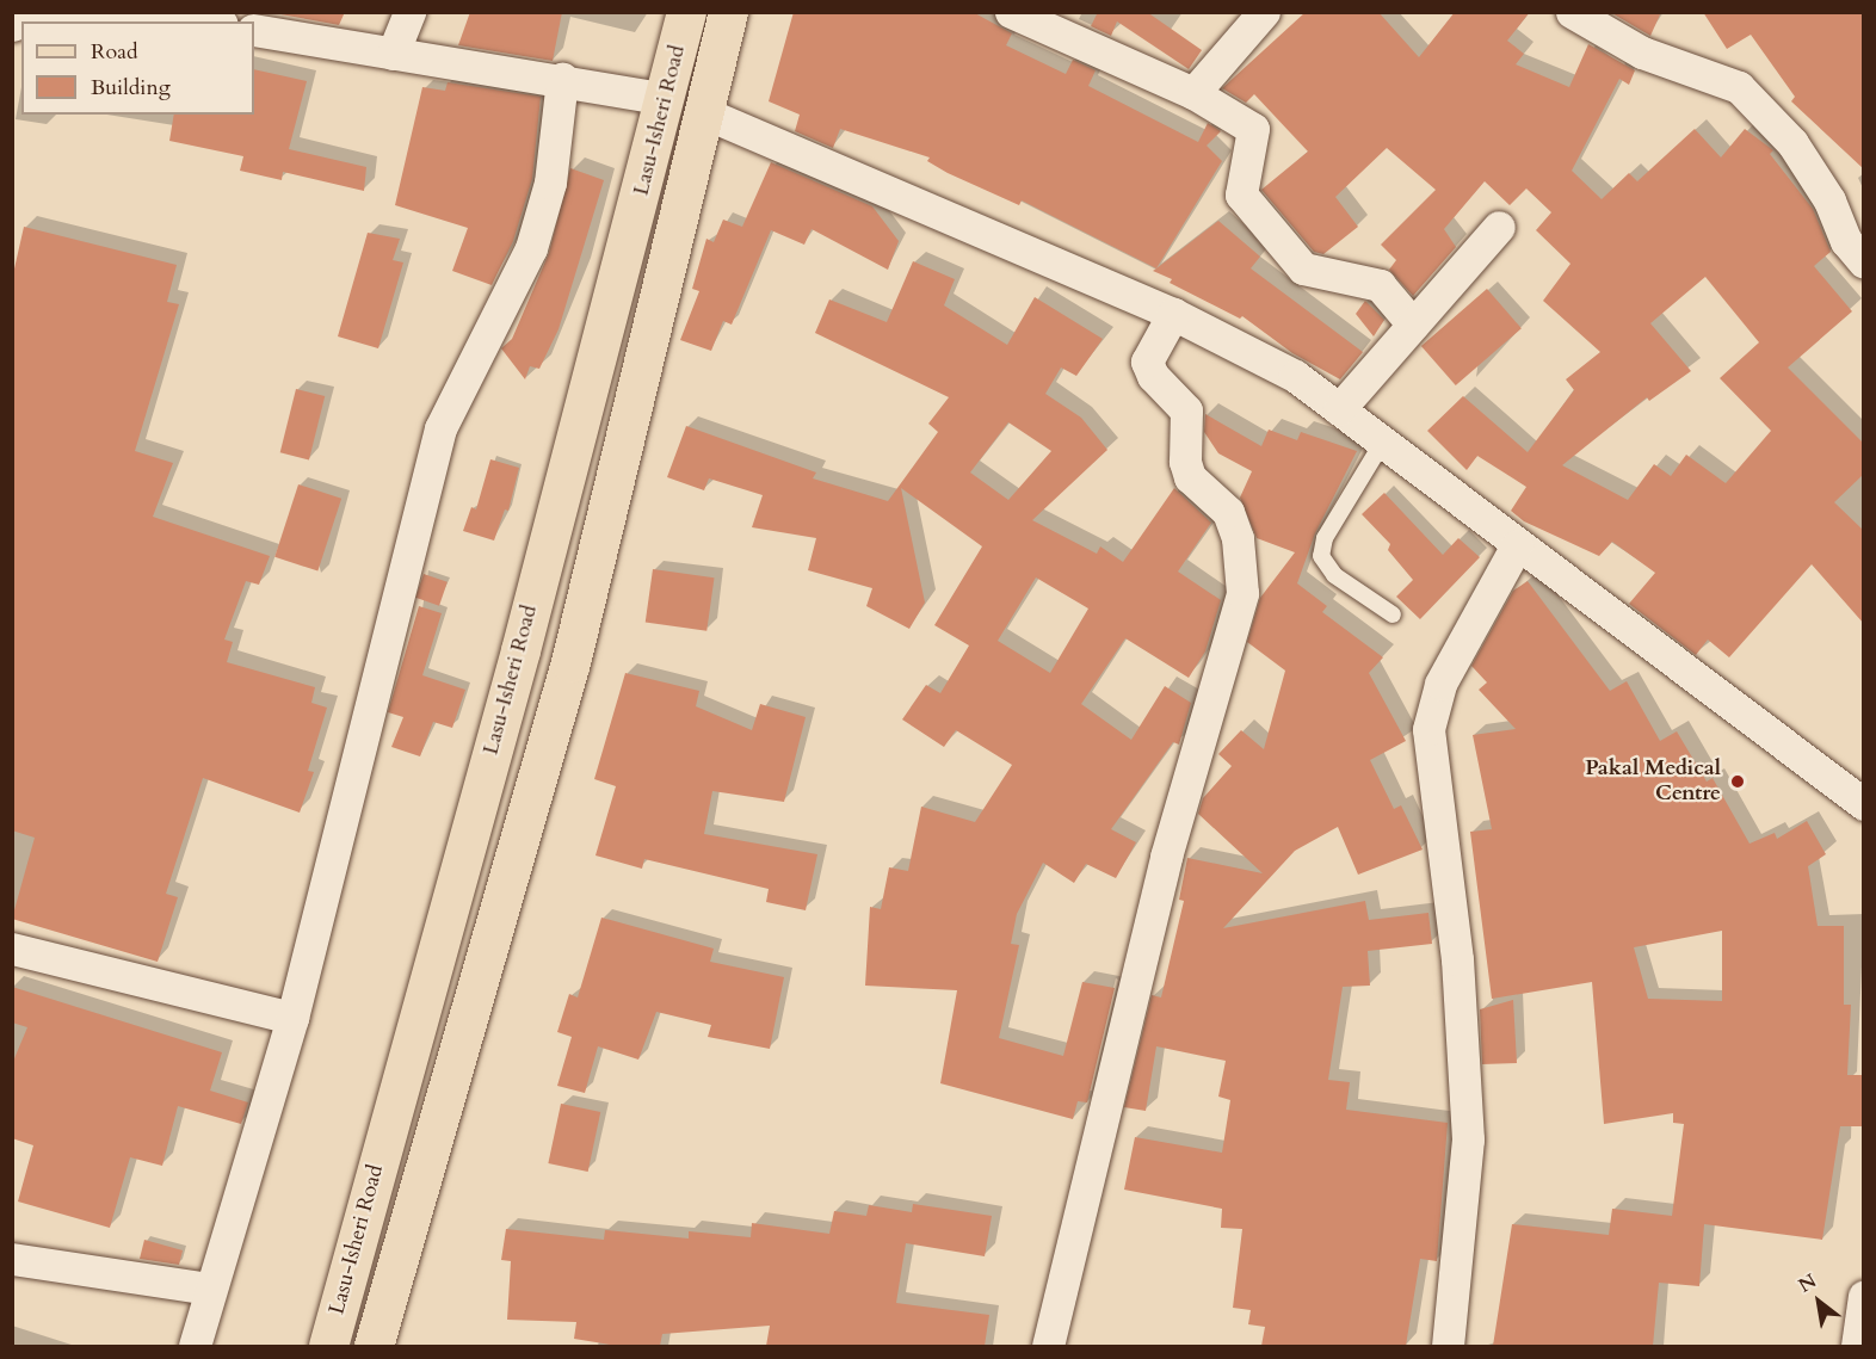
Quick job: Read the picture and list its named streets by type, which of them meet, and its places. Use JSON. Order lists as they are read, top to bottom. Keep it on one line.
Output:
{"streets":{"main road":["Lasu-Isheri Road"]},"places":["Pakal Medical Centre"],"legend":["Road","Building"],"north":"top left"}
